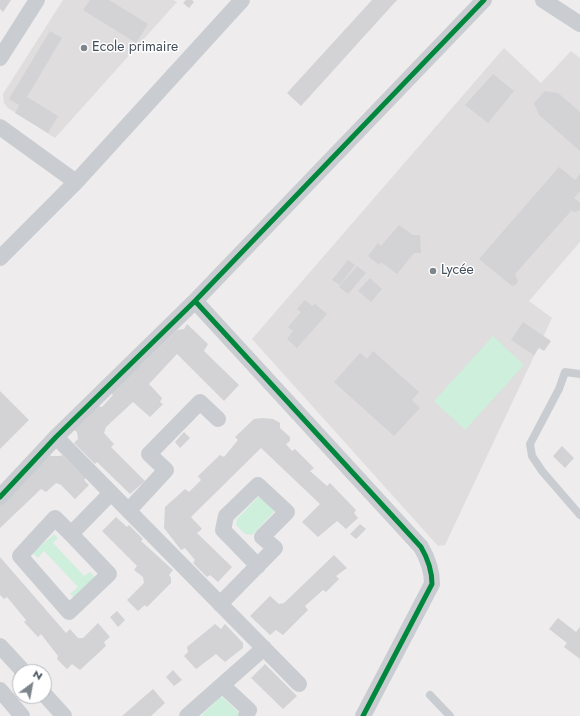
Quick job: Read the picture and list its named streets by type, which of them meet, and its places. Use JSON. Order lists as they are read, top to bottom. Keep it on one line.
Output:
{"places":["Ecole primaire","Lycée"],"north":"top right"}
